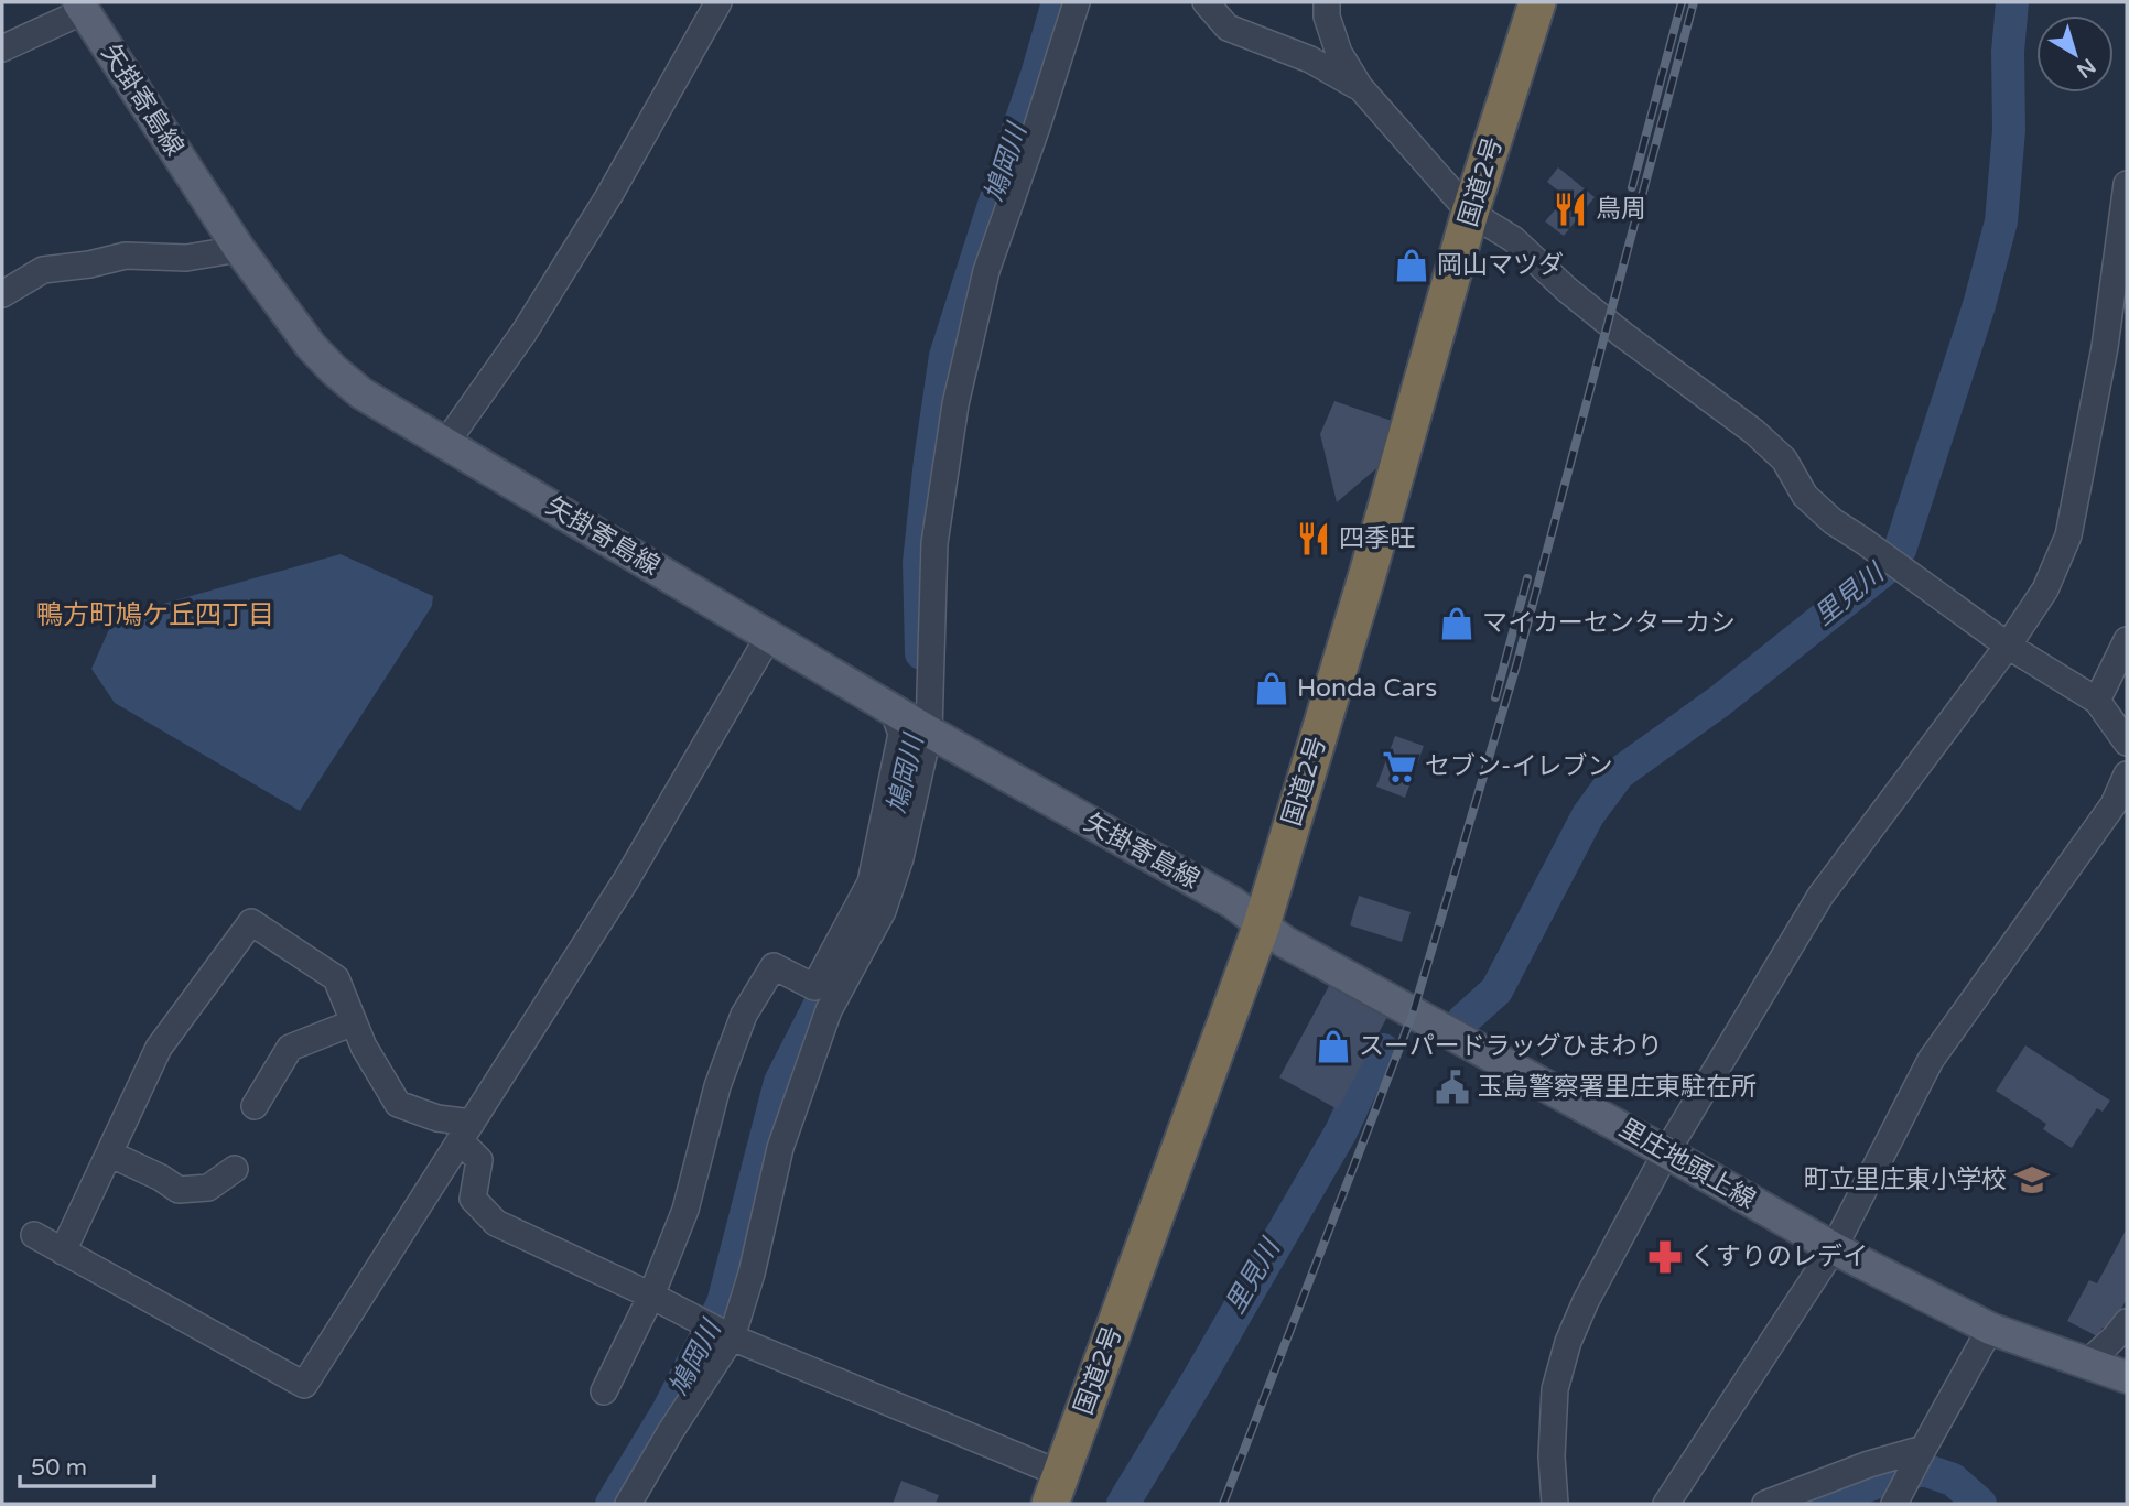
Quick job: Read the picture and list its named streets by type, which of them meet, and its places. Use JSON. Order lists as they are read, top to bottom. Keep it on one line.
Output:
{"streets":{"highway":["国道2号"],"main road":["矢掛寄島線","里庄地頭上線"]},"crossings":[["矢掛寄島線","国道2号"],["矢掛寄島線","里庄地頭上線"],["国道2号","里庄地頭上線"]],"districts":["鴨方町鳩ケ丘四丁目"],"water":["鳩岡川","里見川"],"places":{"restaurant":["鳥周","四季旺"],"shop":["岡山マツダ","マイカーセンターカシ","Honda Cars","スーパードラッグひまわり"],"supermarket":["セブン-イレブン"],"public building":["玉島警察署里庄東駐在所"],"school or university":["町立里庄東小学校"],"pharmacy":["くすりのレデイ"]},"scale_bar":"50 m","north":"bottom right"}
